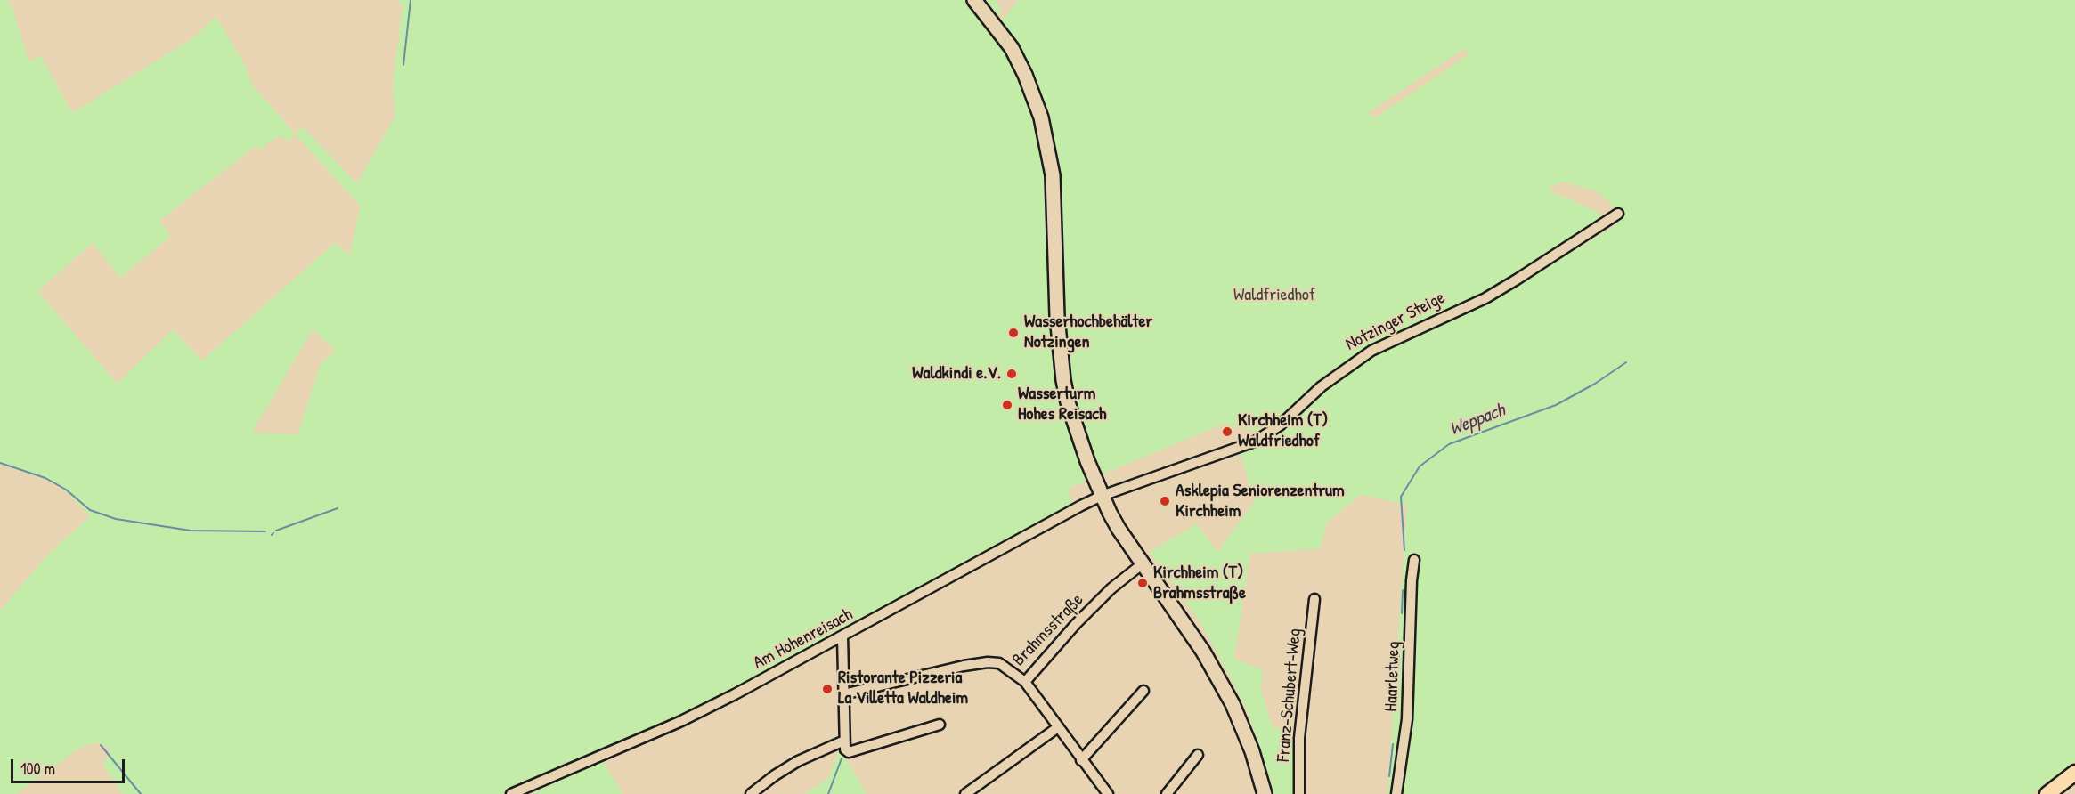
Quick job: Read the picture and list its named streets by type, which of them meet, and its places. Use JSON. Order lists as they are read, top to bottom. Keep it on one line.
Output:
{"streets":{"street":["Notzinger Steige","Brahmsstraße","Am Hohenreisach","Haarletweg","Franz-Schubert-Weg"]},"crossings":[["Notzinger Steige","Am Hohenreisach"]],"water":["Weppach"],"parks":["Waldfriedhof"],"places":["Wasserhochbehälter Notzingen","Waldkindi e.V.","Wasserturm Hohes Reisach","Kirchheim (T) Waldfriedhof","Asklepia Seniorenzentrum Kirchheim","Kirchheim (T) Brahmsstraße","Ristorante Pizzeria La Villetta Waldheim"],"scale_bar":"100 m"}
